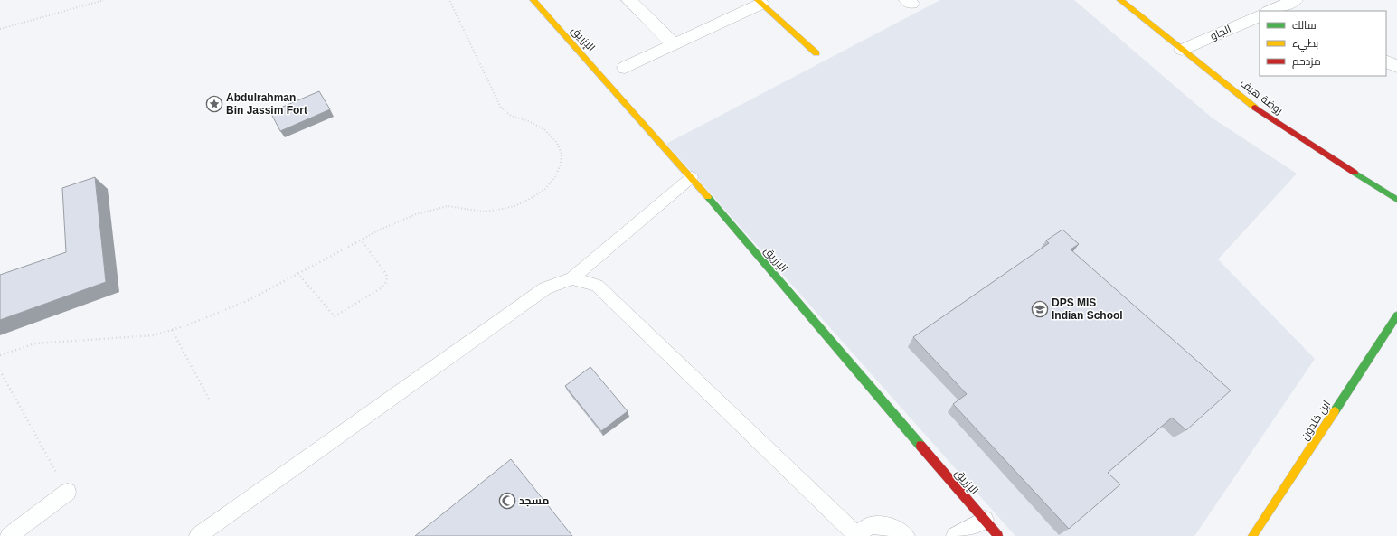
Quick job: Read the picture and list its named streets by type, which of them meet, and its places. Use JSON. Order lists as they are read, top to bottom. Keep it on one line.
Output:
{"streets":{"street":["الجاو","الإزريق","روضة هيف","ابن خلدون"]},"crossings":[["الجاو","روضة هيف"]],"places":{"place":["Abdulrahman Bin Jassim Fort"],"school or university":["DPS MIS Indian School"],"mosque":["مسجد"]},"legend":["سالك","بطيء","مزدحم"]}
